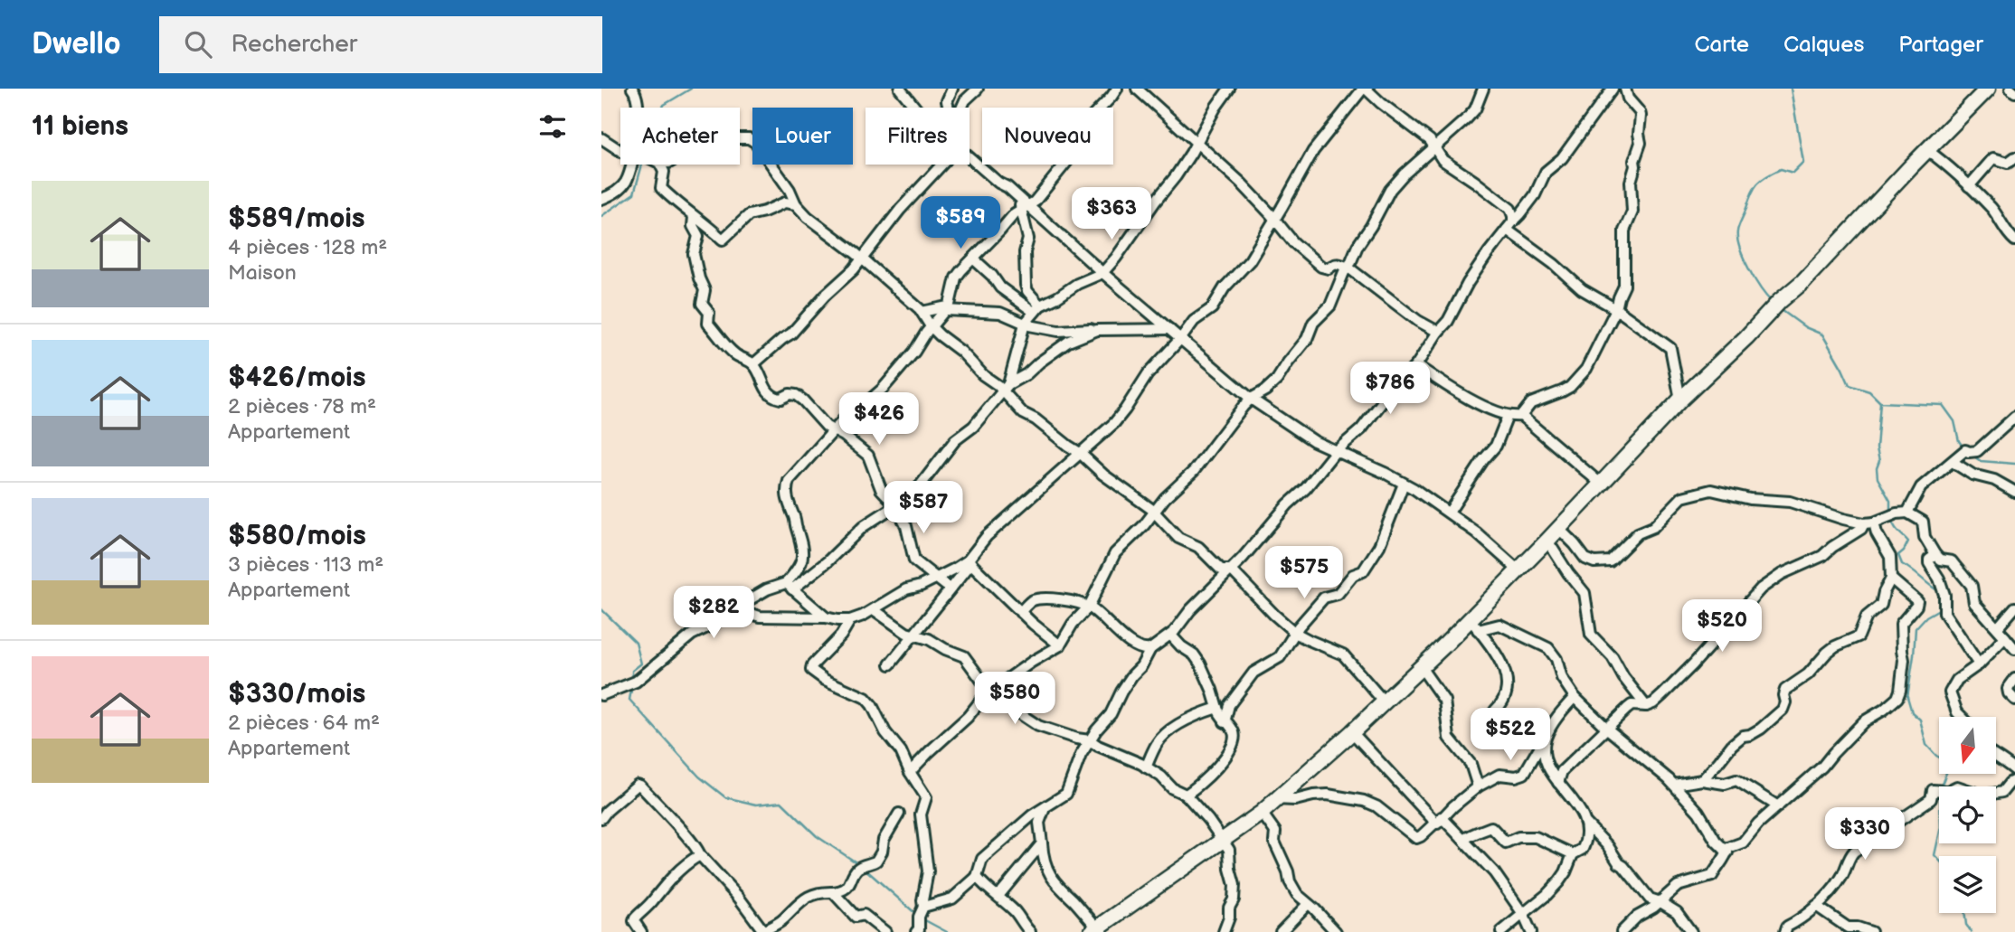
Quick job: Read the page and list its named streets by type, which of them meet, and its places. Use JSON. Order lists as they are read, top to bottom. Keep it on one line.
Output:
{"north":"bottom","page":{"header":"Dwello","search":"Rechercher","nav":["Carte","Calques","Partager"],"heading":"11 biens","chip":["Acheter","Louer","Filtres","Nouveau"],"list":[{"name":"$589/mois","note":"4 pièces · 128 m² · Maison"},{"name":"$426/mois","note":"2 pièces · 78 m² · Appartement"},{"name":"$580/mois","note":"3 pièces · 113 m² · Appartement"},{"name":"$330/mois","note":"2 pièces · 64 m² · Appartement"}],"price":["$363","$589","$786","$426","$587","$575","$282","$520","$580","$522","$330"]}}
